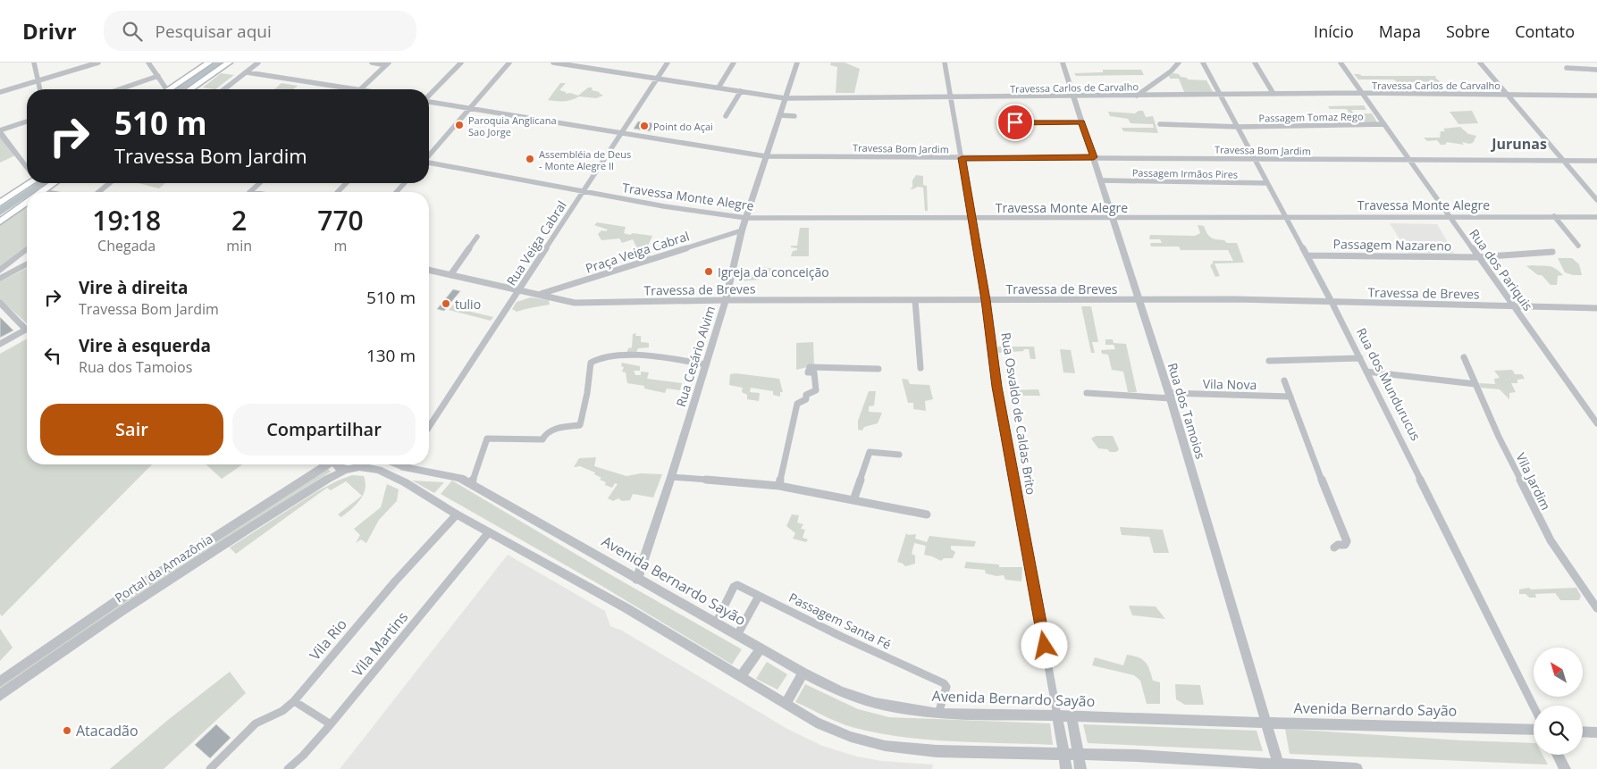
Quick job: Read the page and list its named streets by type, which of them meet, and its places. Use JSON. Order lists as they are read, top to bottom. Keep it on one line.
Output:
{"streets":{"street":["Travessa Carlos de Carvalho","Passagem Tomaz Rego","Travessa Bom Jardim","Passagem Irmãos Pires","Travessa Monte Alegre","Rua Veiga Cabral","Passagem Nazareno","Praça Veiga Cabral","Rua dos Pariquis","Travessa de Breves","Rua Cesário Alvim","Vila Nova","Rua dos Mundurucus","Rua dos Tamoios","Rua Osvaldo de Caldas Brito","Vila Jardim","Portal da Amazônia","Avenida Bernardo Sayão","Passagem Santa Fé","Vila Rio","Vila Martins"]},"crossings":[["Travessa Carlos de Carvalho","Rua Veiga Cabral"],["Travessa Carlos de Carvalho","Rua dos Pariquis"],["Travessa Carlos de Carvalho","Rua Cesário Alvim"],["Travessa Carlos de Carvalho","Rua dos Mundurucus"],["Travessa Carlos de Carvalho","Rua dos Tamoios"],["Travessa Carlos de Carvalho","Rua Osvaldo de Caldas Brito"],["Passagem Tomaz Rego","Rua dos Pariquis"],["Passagem Tomaz Rego","Rua dos Mundurucus"],["Travessa Bom Jardim","Rua Veiga Cabral"],["Travessa Bom Jardim","Rua dos Pariquis"],["Travessa Bom Jardim","Rua Cesário Alvim"],["Travessa Bom Jardim","Rua dos Mundurucus"],["Travessa Bom Jardim","Rua dos Tamoios"],["Travessa Bom Jardim","Rua Osvaldo de Caldas Brito"],["Passagem Irmãos Pires","Rua dos Mundurucus"],["Passagem Irmãos Pires","Rua dos Tamoios"],["Travessa Monte Alegre","Rua Veiga Cabral"],["Travessa Monte Alegre","Rua dos Pariquis"],["Travessa Monte Alegre","Rua Cesário Alvim"],["Travessa Monte Alegre","Rua dos Mundurucus"],["Travessa Monte Alegre","Rua dos Tamoios"],["Travessa Monte Alegre","Rua Osvaldo de Caldas Brito"],["Rua Veiga Cabral","Travessa de Breves"],["Passagem Nazareno","Rua dos Pariquis"],["Passagem Nazareno","Rua dos Mundurucus"],["Praça Veiga Cabral","Travessa de Breves"],["Praça Veiga Cabral","Rua Cesário Alvim"],["Rua dos Pariquis","Travessa de Breves"],["Travessa de Breves","Rua Cesário Alvim"],["Travessa de Breves","Rua dos Mundurucus"],["Travessa de Breves","Rua dos Tamoios"],["Travessa de Breves","Rua Osvaldo de Caldas Brito"],["Rua Cesário Alvim","Avenida Bernardo Sayão"],["Vila Nova","Rua dos Tamoios"],["Rua dos Tamoios","Avenida Bernardo Sayão"],["Rua Osvaldo de Caldas Brito","Avenida Bernardo Sayão"],["Avenida Bernardo Sayão","Passagem Santa Fé"]],"districts":["Jurunas"],"places":["Paroquia Anglicana Sao Jorge","Point do Açai","Assembléia de Deus - Monte Alegre II","Igreja da conceição","tulio","Atacadão"],"north":"top left","page":{"header":"Drivr","search":"Pesquisar aqui","nav":["Início","Mapa","Sobre","Contato"],"turn":["510 m","Travessa Bom Jardim"],"eta":["19:18","Chegada","2","min","770","m"],"list":[{"name":"Vire à direita","note":"Travessa Bom Jardim","value":"510 m"},{"name":"Vire à esquerda","note":"Rua dos Tamoios","value":"130 m"}],"buttons":["Sair","Compartilhar"]}}
